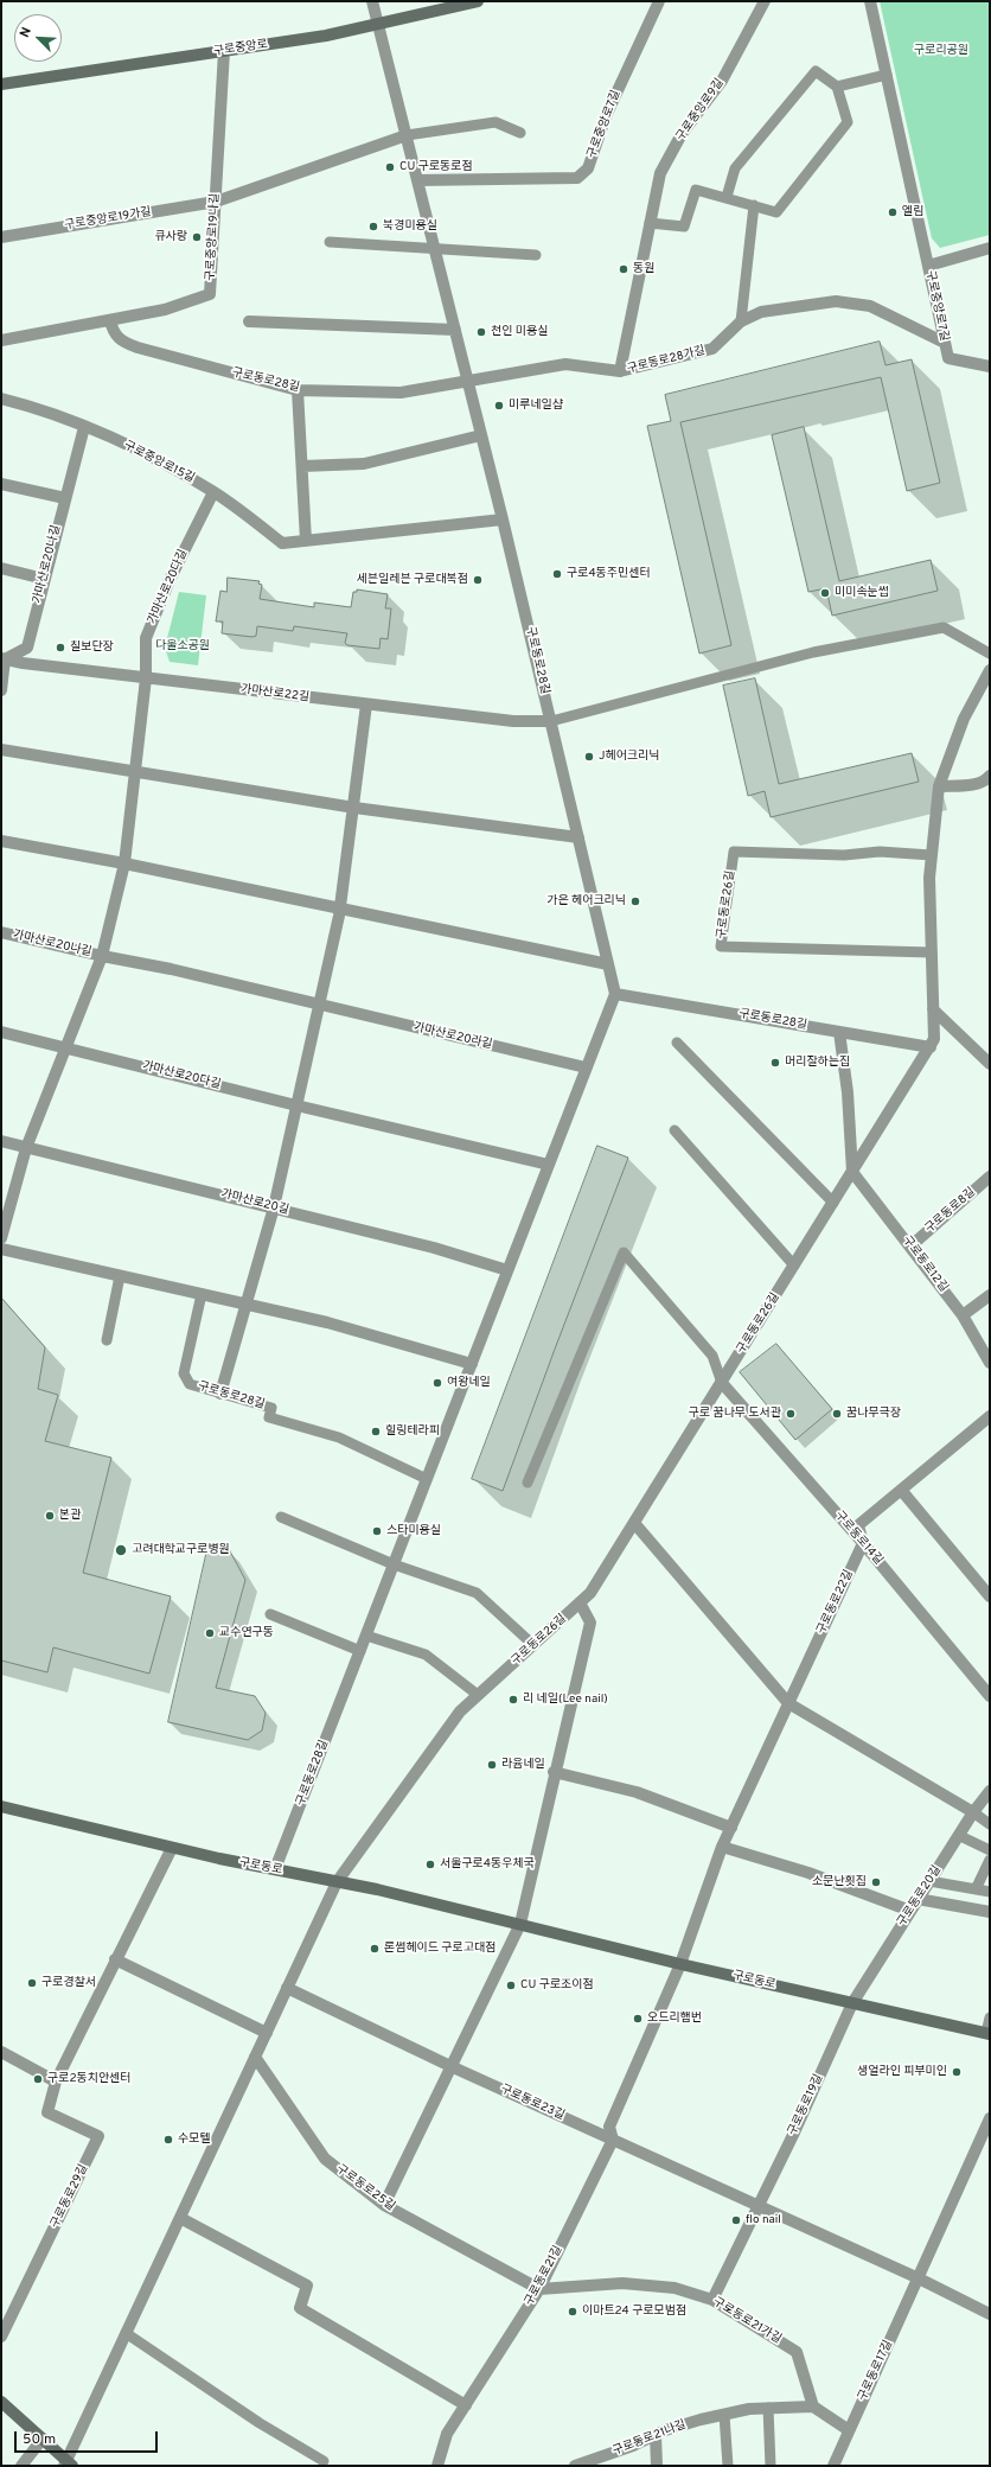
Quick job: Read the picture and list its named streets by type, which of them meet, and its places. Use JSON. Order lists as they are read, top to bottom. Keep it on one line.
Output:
{"streets":{"main road":["구로중앙로","구로동로"],"street":["구로중앙로9길","구로중앙로7길","구로중앙로19가길","구로중앙로19나길","구로동로28가길","구로동로28길","구로중앙로15길","가마산로20나길","가마산로20다길","가마산로22길","구로동로26길","가마산로20라길","가마산로20길","구로동로8길","구로동로12길","구로동로14길","구로동로22길","구로동로20길","구로동로23길","구로동로19길","구로동로25길","구로동로29길","구로동로21길","구로동로21가길","구로동로17길","구로동로21나길"]},"crossings":[["구로중앙로","구로중앙로19나길"],["구로중앙로","구로동로28길"],["구로중앙로9길","구로동로28가길"],["구로중앙로7길","구로동로28가길"],["구로중앙로7길","구로동로28길"],["구로중앙로19가길","구로중앙로19나길"],["구로중앙로19나길","구로동로28길"],["구로동로28가길","구로동로28길"],["구로동로28길","구로중앙로15길"],["구로동로28길","가마산로22길"],["구로동로28길","구로동로26길"],["구로동로28길","가마산로20라길"],["구로동로28길","가마산로20길"],["구로동로28길","구로동로"],["구로중앙로15길","가마산로20나길"],["구로중앙로15길","가마산로20다길"],["가마산로20나길","가마산로20다길"],["가마산로20나길","가마산로22길"],["가마산로20다길","가마산로22길"],["가마산로20다길","가마산로20길"],["구로동로26길","구로동로12길"],["구로동로26길","구로동로14길"],["구로동로26길","구로동로"],["구로동로8길","구로동로12길"],["구로동로14길","구로동로22길"],["구로동로22길","구로동로"],["구로동로22길","구로동로21길"],["구로동로","구로동로20길"],["구로동로","구로동로19길"],["구로동로","구로동로29길"],["구로동로","구로동로21길"],["구로동로20길","구로동로19길"],["구로동로23길","구로동로21길"],["구로동로19길","구로동로21가길"],["구로동로25길","구로동로21길"],["구로동로25길","구로동로21가길"],["구로동로21길","구로동로21가길"],["구로동로21가길","구로동로21나길"]],"parks":["구로리공원","다울소공원"],"places":["CU 구로동로점","엘림","북경미용실","큐사랑","동원","천인 미용실","미루네일샵","구로4동주민센터","세븐일레븐 구로대복점","미미속눈썹","칠보단장","J헤어크리닉","가은 헤어크리닉","머리잘하는집","여왕네일","구로 꿈나무 도서관","꿈나무극장","힐링테라피","본관","스타미용실","고려대학교구로병원","교수연구동","리 네일(Lee nail)","라윰네일","서울구로4동우체국","소문난횟집","론썸헤이드 구로고대점","구로경찰서","CU 구로조이점","오드리햅번","생얼라인 피부미인","구로2동치안센터","수모텔","flo nail","이마트24 구로모범점"],"scale_bar":"50 m","north":"top left"}
